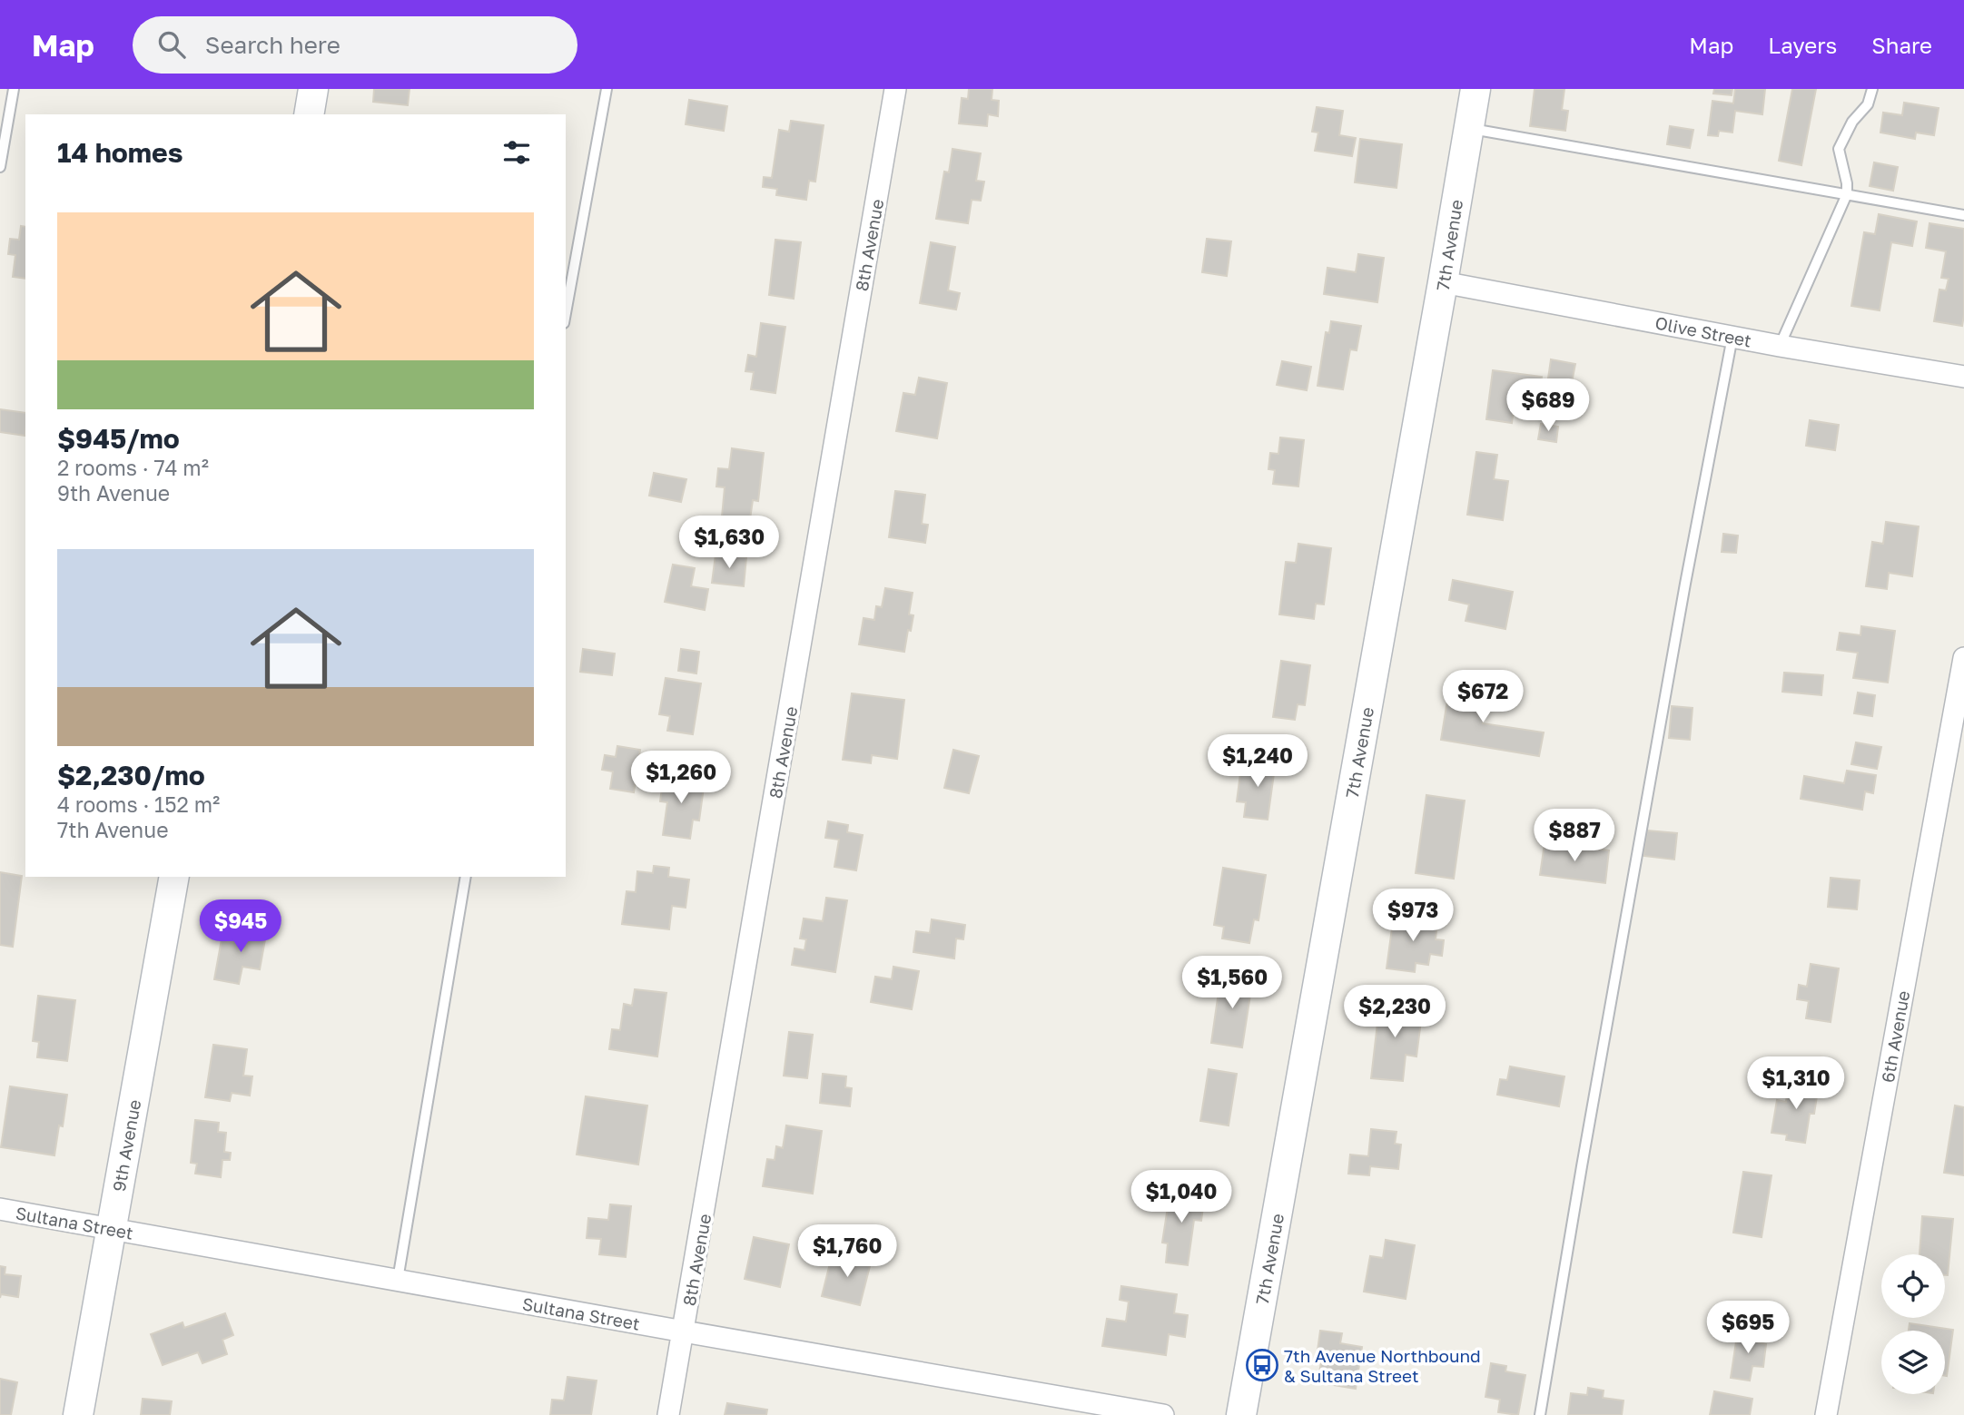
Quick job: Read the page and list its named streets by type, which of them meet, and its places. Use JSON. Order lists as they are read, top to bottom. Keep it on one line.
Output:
{"streets":{"street":["8th Avenue","7th Avenue","Olive Street","6th Avenue","9th Avenue","Sultana Street"]},"crossings":[["8th Avenue","Sultana Street"],["7th Avenue","Olive Street"],["9th Avenue","Sultana Street"]],"places":{"bus stop":["7th Avenue Northbound & Sultana Street"]},"page":{"header":"Map","search":"Search here","nav":["Map","Layers","Share"],"heading":"14 homes","list":[{"name":"$945/mo","note":"2 rooms · 74 m² · 9th Avenue"},{"name":"$2,230/mo","note":"4 rooms · 152 m² · 7th Avenue"}],"price":["$689","$1,630","$672","$1,240","$1,260","$887","$973","$945","$1,560","$2,230","$1,310","$1,040","$1,760","$695"]}}
